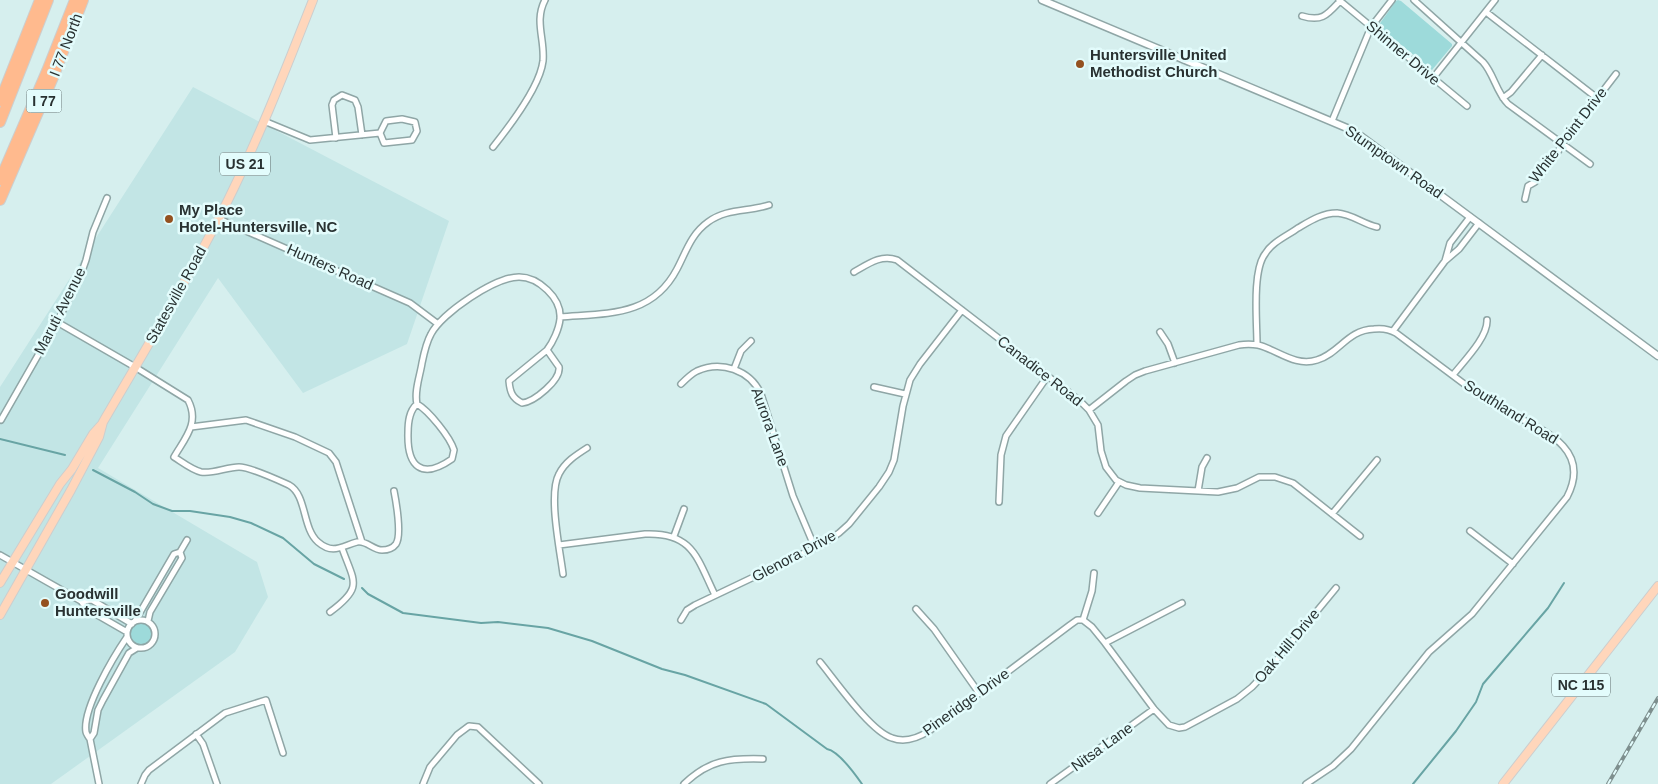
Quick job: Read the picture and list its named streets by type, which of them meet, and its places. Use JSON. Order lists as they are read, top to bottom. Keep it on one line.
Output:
{"streets":{"highway":["I 77 North","I 77"],"main road":["US 21","Statesville Road","NC 115"],"street":["Shinner Drive","White Point Drive","Stumptown Road","Hunters Road","Maruti Avenue","Canadice Road","Southland Road","Aurora Lane","Glenora Drive","Oak Hill Drive","Pineridge Drive","Nitsa Lane"]},"crossings":[["Hunters Road","Statesville Road"],["Canadice Road","Glenora Drive"],["Aurora Lane","Glenora Drive"],["Oak Hill Drive","Pineridge Drive"],["Oak Hill Drive","Nitsa Lane"]],"places":["Huntersville United Methodist Church","My Place Hotel-Huntersville, NC","Goodwill Huntersville"]}
